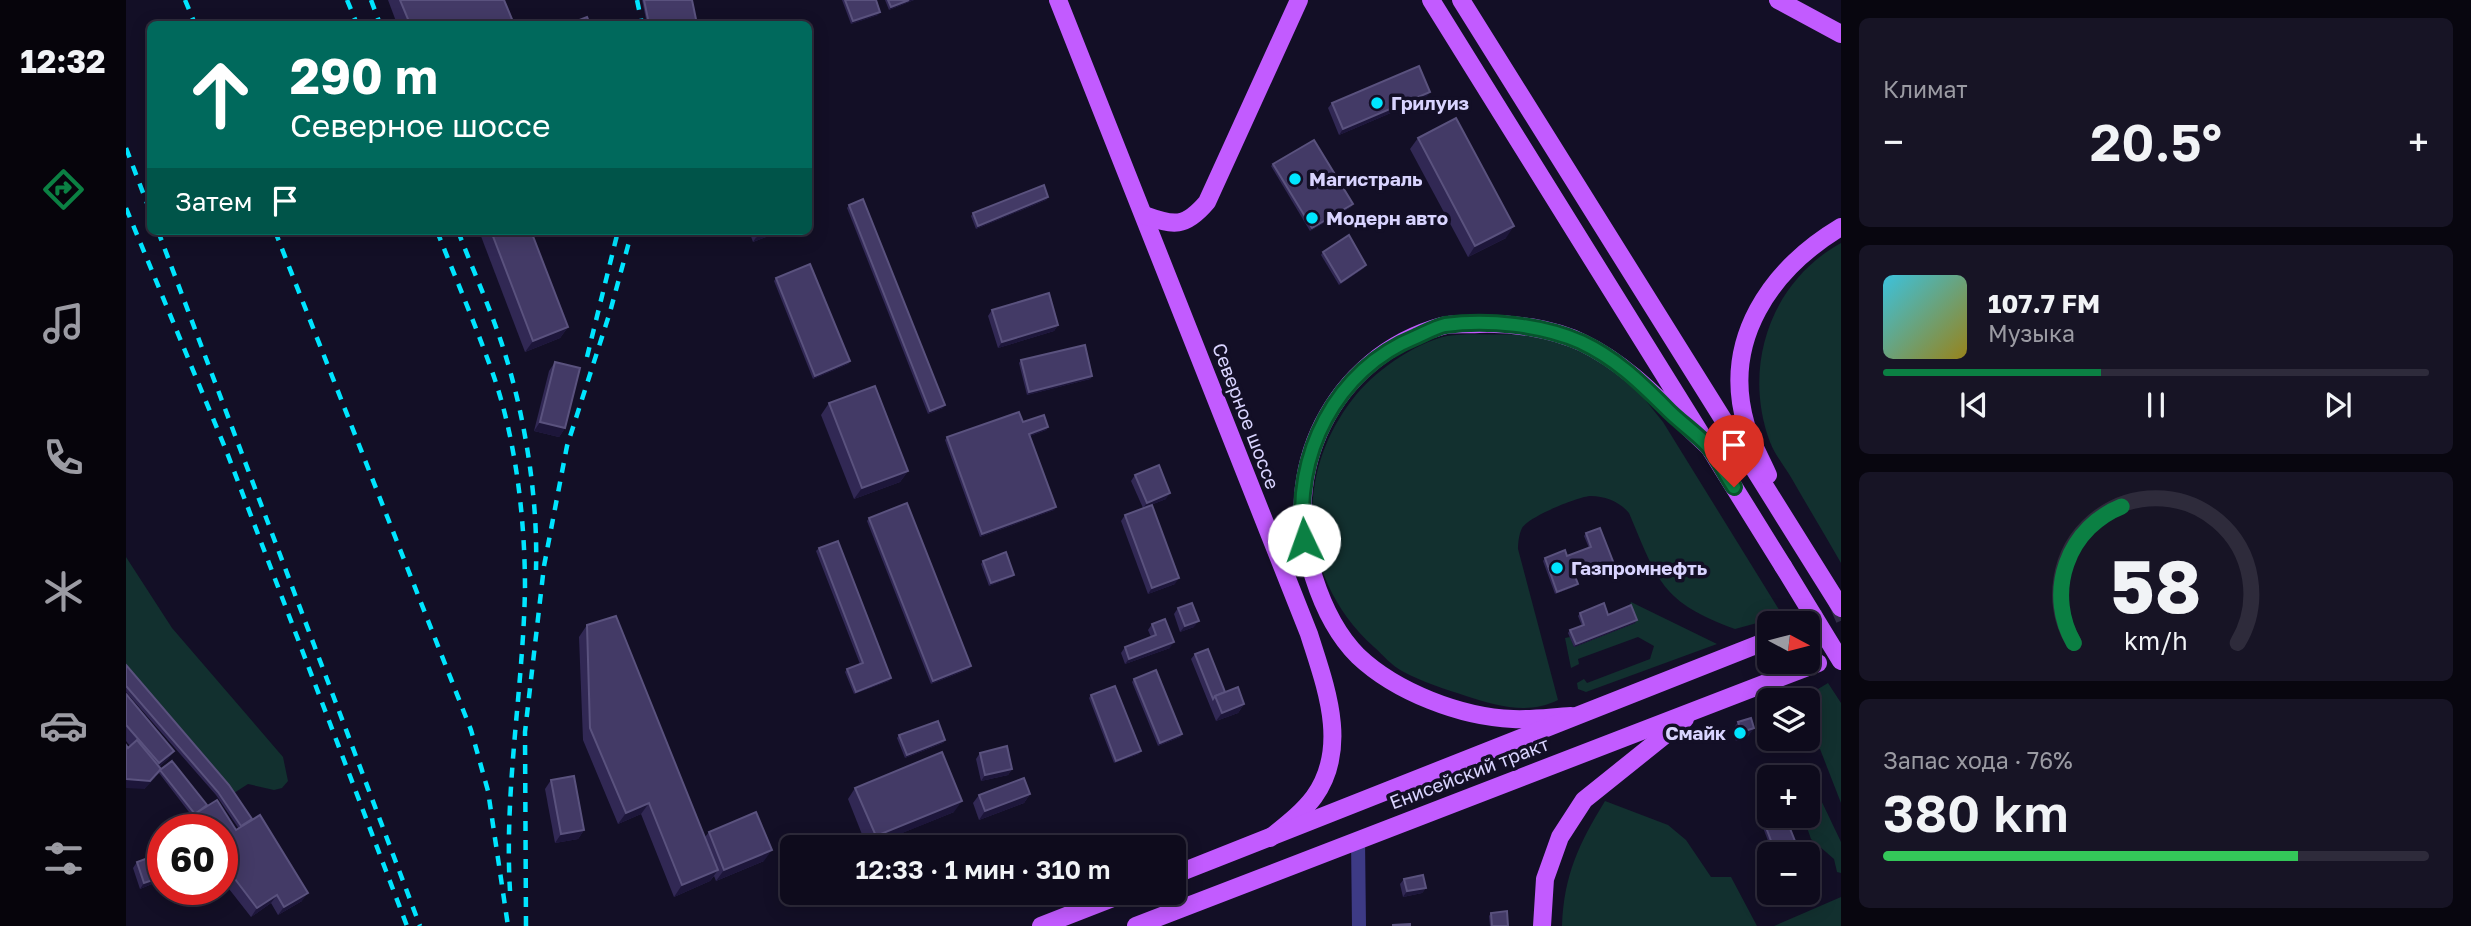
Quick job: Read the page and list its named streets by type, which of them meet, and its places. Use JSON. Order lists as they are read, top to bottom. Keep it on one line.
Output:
{"streets":{"main road":["Северное шоссе","Енисейский тракт"]},"crossings":[["Северное шоссе","Енисейский тракт"]],"places":["Грилуиз","Магистраль","Модерн авто","Газпромнефть","Смайк"],"north":"right","page":{"tabs":"12:32","tile":["Климат",["Запас хода · 76%","380 km"]],"turn":["290 m","Северное шоссе"],"heat":["−","20.5°","+"],"then":"Затем","song":["107.7 FM","Музыка"],"map_buttons":["+","−"],"limit":"60","trip":"12:33 · 1 мин · 310 m","gauge":["58","km/h"]}}
